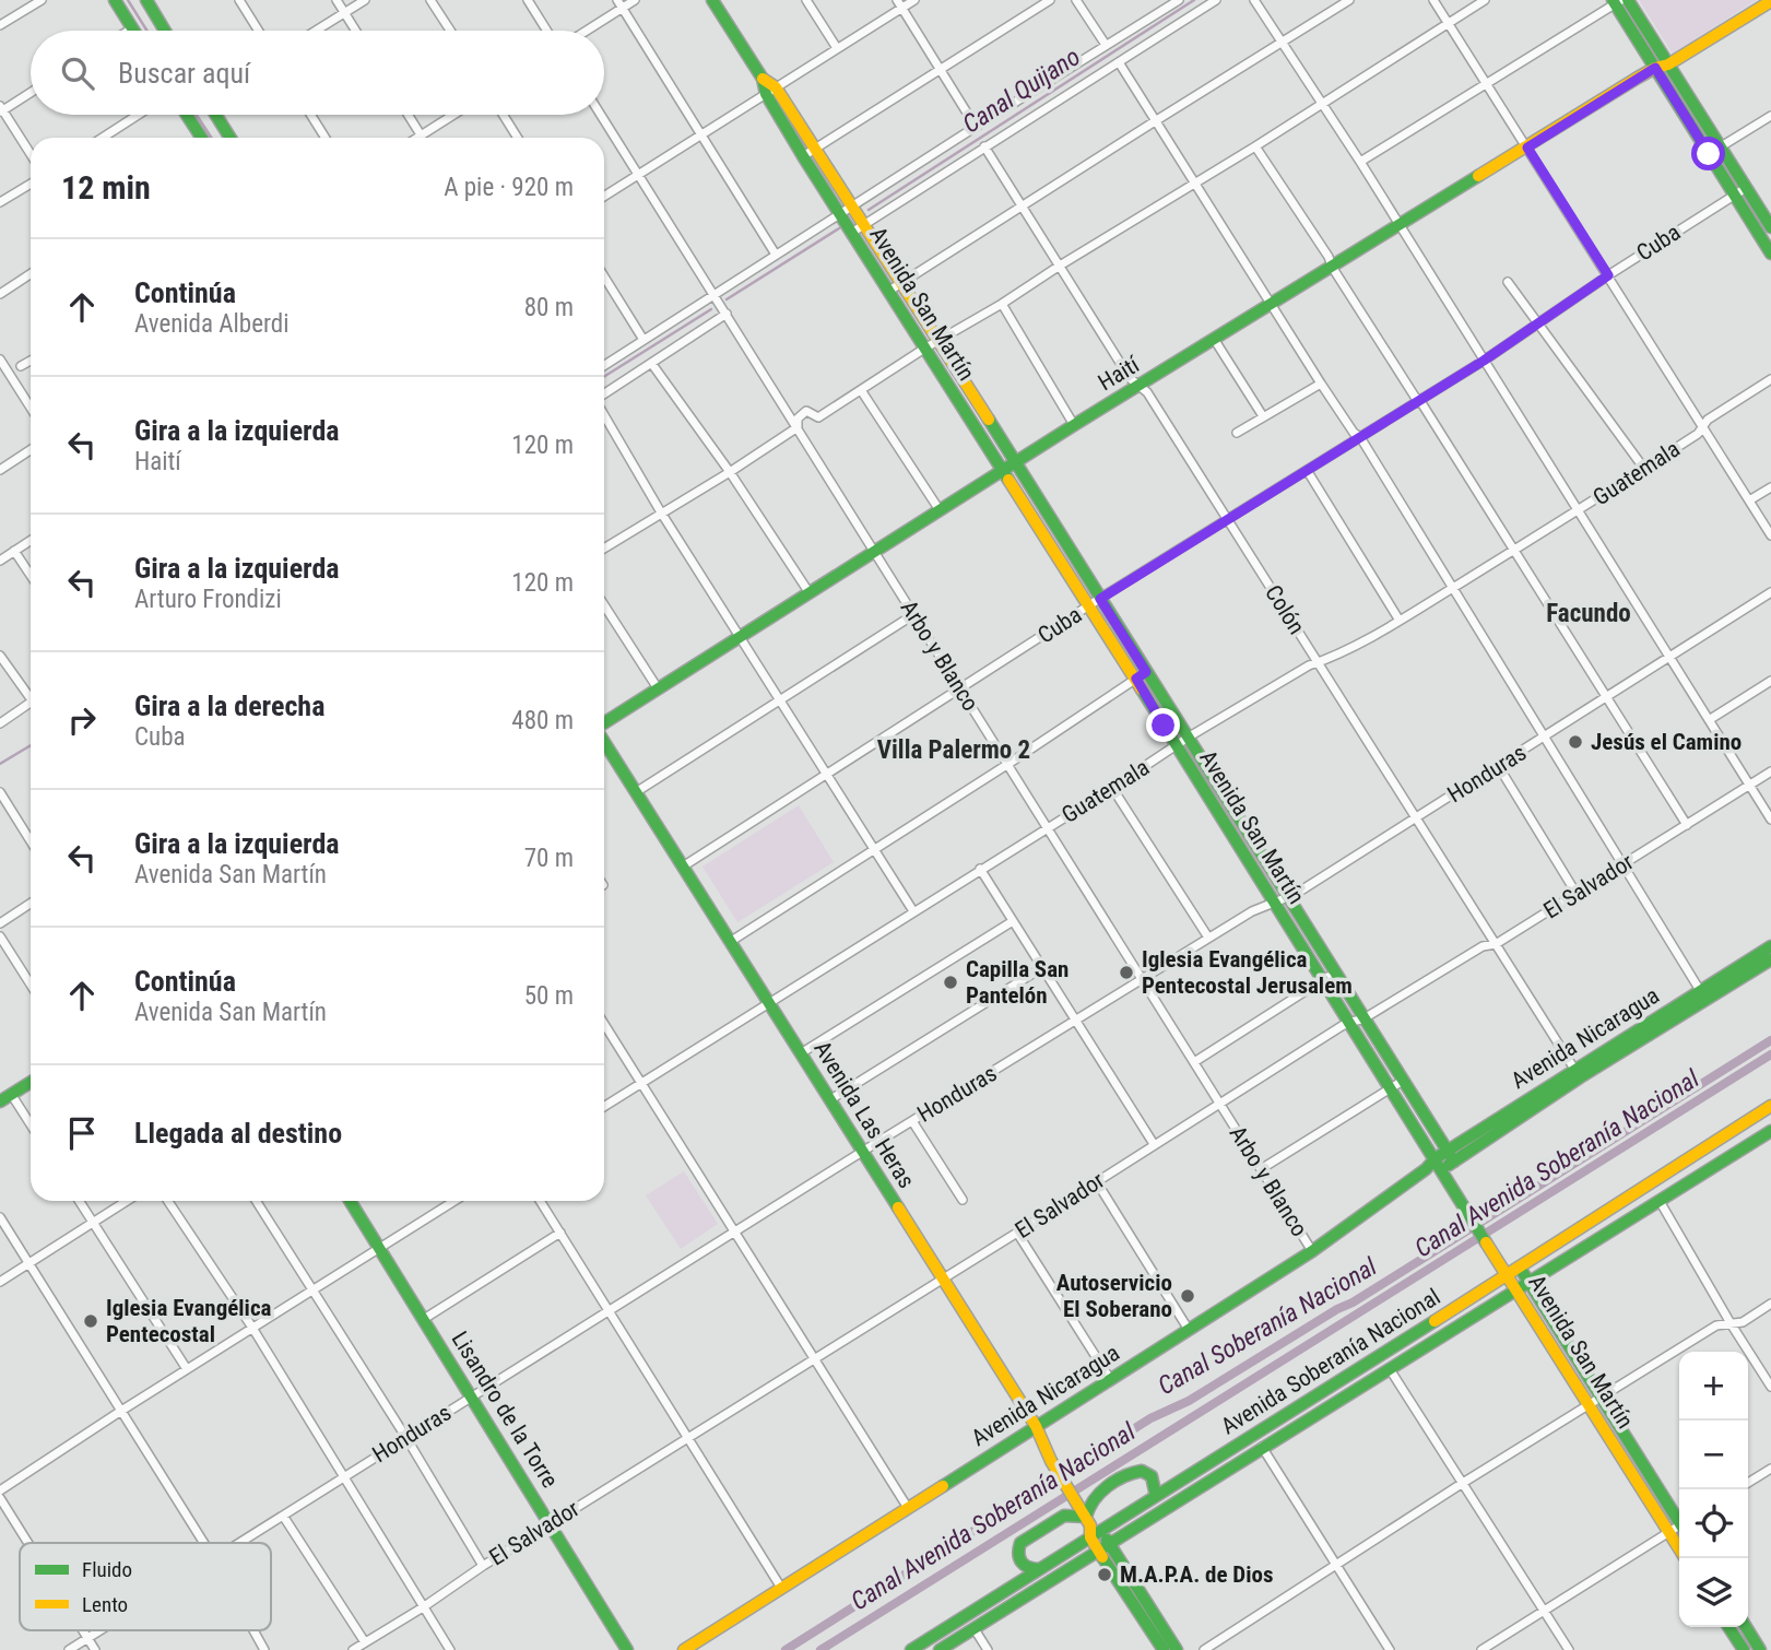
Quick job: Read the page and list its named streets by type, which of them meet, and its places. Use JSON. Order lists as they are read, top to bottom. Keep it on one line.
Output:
{"streets":{"main road":["Avenida San Martín","Haití","Avenida Nicaragua","Avenida Las Heras","Avenida Soberanía Nacional","Lisandro de la Torre"],"street":["Cuba","Guatemala","Colón","Arbo y Blanco","Honduras","El Salvador"]},"crossings":[["Cuba","Avenida San Martín"],["Cuba","Colón"],["Cuba","Arbo y Blanco"],["Cuba","Avenida Las Heras"],["Avenida San Martín","Haití"],["Avenida San Martín","Guatemala"],["Avenida San Martín","Honduras"],["Avenida San Martín","El Salvador"],["Avenida San Martín","Avenida Nicaragua"],["Avenida San Martín","Avenida Soberanía Nacional"],["Haití","Colón"],["Haití","Arbo y Blanco"],["Guatemala","Colón"],["Guatemala","Arbo y Blanco"],["Guatemala","Avenida Las Heras"],["Colón","Honduras"],["Colón","El Salvador"],["Colón","Avenida Nicaragua"],["Arbo y Blanco","Honduras"],["Arbo y Blanco","El Salvador"],["Arbo y Blanco","Avenida Nicaragua"],["Honduras","Avenida Las Heras"],["Honduras","Lisandro de la Torre"],["El Salvador","Avenida Las Heras"],["El Salvador","Lisandro de la Torre"],["Avenida Nicaragua","Avenida Las Heras"],["Avenida Las Heras","Avenida Soberanía Nacional"]],"districts":["Facundo","Villa Palermo 2"],"water":["Canal Quijano","Canal Avenida Soberanía Nacional","Canal Soberanía Nacional"],"places":["Jesús el Camino","Iglesia Evangélica Pentecostal Jerusalem","Capilla San Pantelón","Autoservicio El Soberano","Iglesia Evangélica Pentecostal","M.A.P.A. de Dios"],"legend":["Fluido","Lento"],"page":{"search":"Buscar aquí","heading":["12 min","A pie · 920 m"],"list":[["Continúa","Avenida Alberdi","80 m"],["Gira a la izquierda","Haití","120 m"],["Gira a la izquierda","Arturo Frondizi","120 m"],["Gira a la derecha","Cuba","480 m"],["Gira a la izquierda","Avenida San Martín","70 m"],["Continúa","Avenida San Martín","50 m"],"Llegada al destino"],"map_buttons":["+","−"]}}
